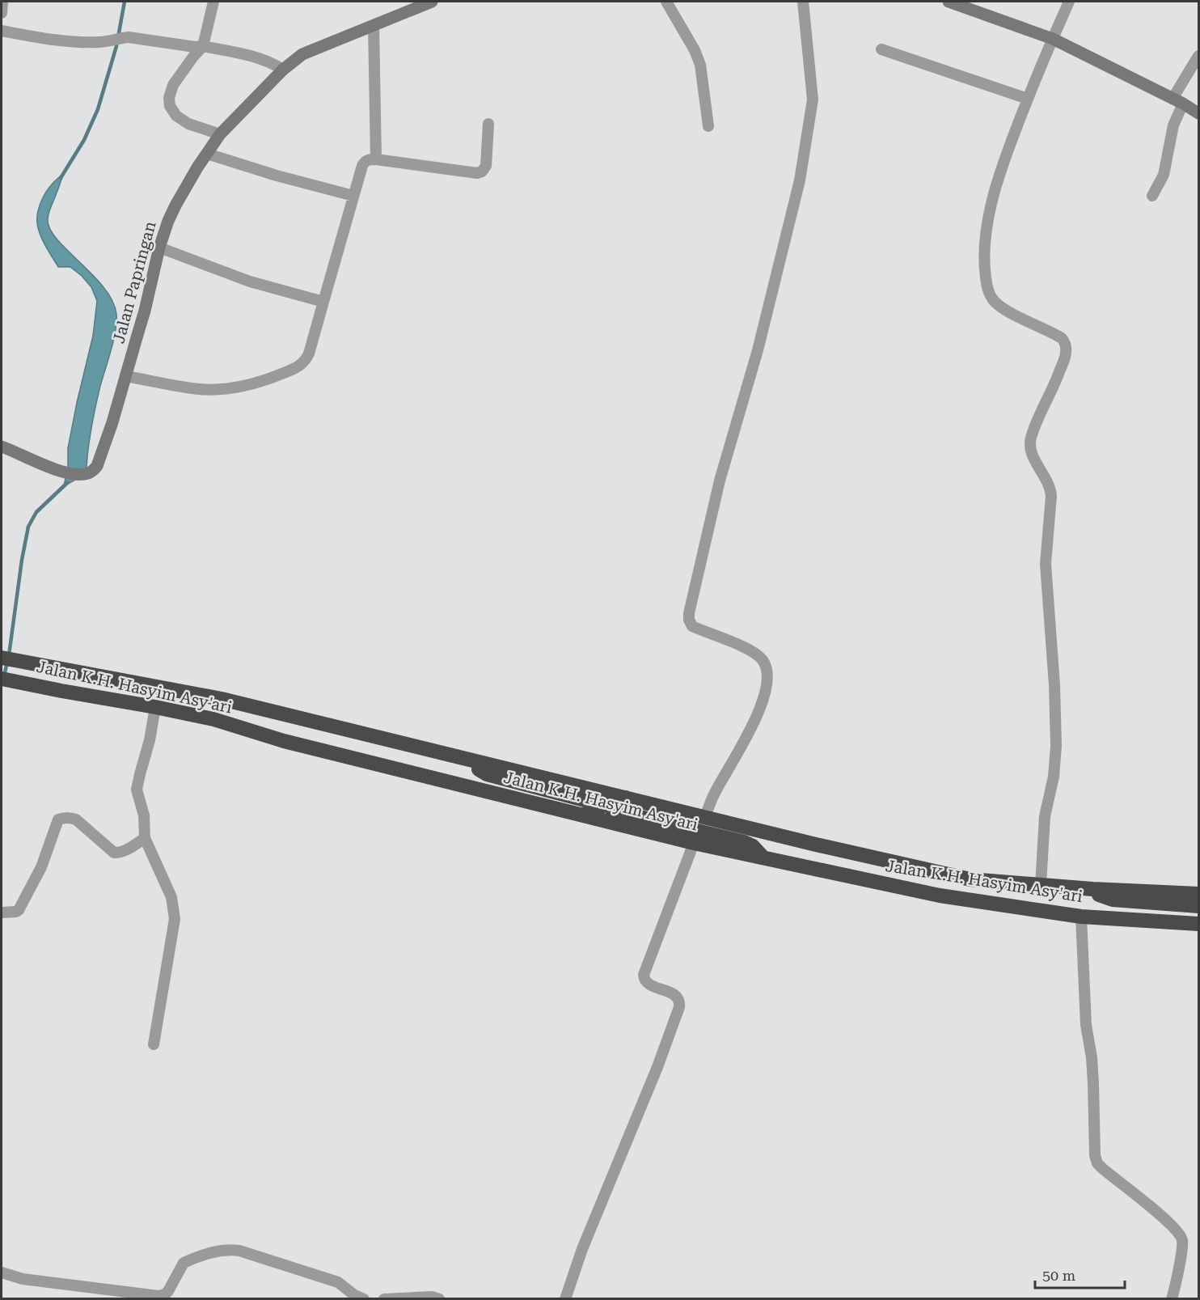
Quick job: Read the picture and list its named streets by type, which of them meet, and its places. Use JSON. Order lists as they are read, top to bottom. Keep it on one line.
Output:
{"streets":{"highway":["Jalan K.H. Hasyim Asy'ari"],"street":["Jalan Papringan"]},"scale_bar":"50 m"}
